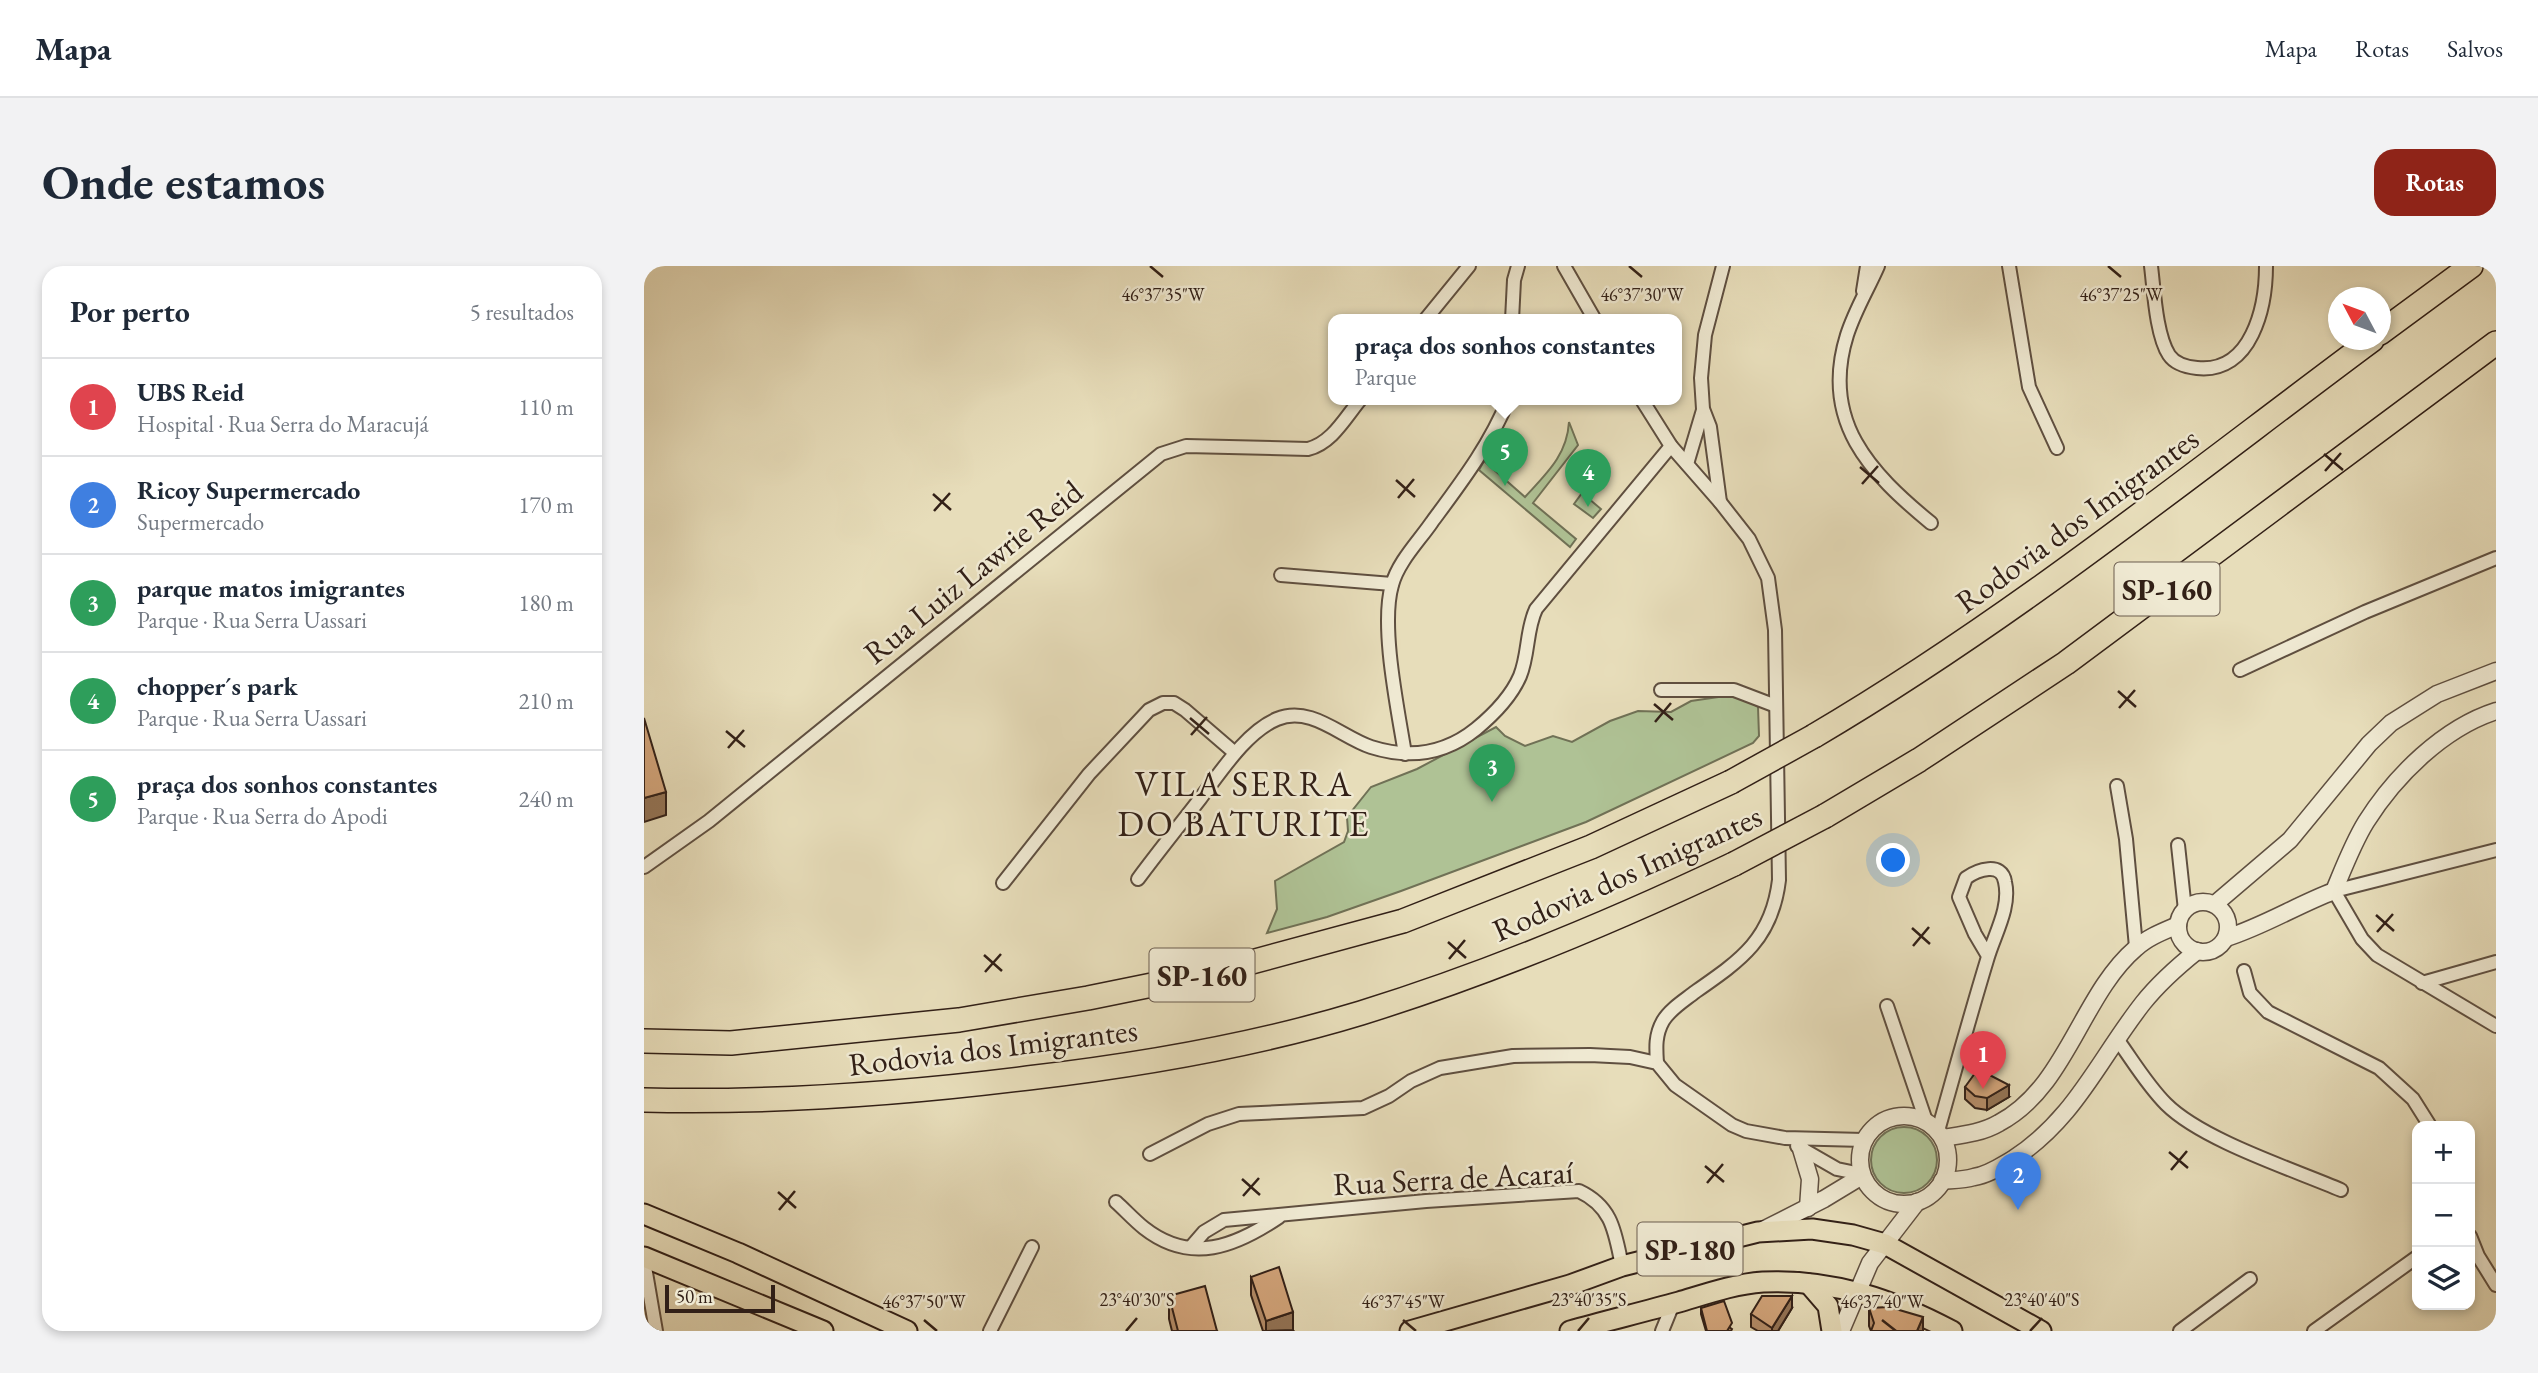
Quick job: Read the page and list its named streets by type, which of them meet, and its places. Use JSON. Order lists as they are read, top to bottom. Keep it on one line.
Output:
{"streets":{"highway":["Rodovia dos Imigrantes","SP-160"],"main road":["SP-180"],"street":["Rua Luiz Lawrie Reid","Rua Serra de Acaraí"]},"crossings":[["Rua Serra de Acaraí","SP-180"]],"districts":["VILA SERRA DO BATURITE"],"scale_bar":"50 m","north":"top left","page":{"header":"Mapa","nav":["Mapa","Rotas","Salvos"],"buttons":"Rotas","title":"Onde estamos","heading":["Por perto","5 resultados"],"popup":["praça dos sonhos constantes","Parque"],"list":[{"mark":"1","name":"UBS Reid","note":"Hospital · Rua Serra do Maracujá","value":"110 m"},{"mark":"2","name":"Ricoy Supermercado","note":"Supermercado","value":"170 m"},{"mark":"3","name":"parque matos imigrantes","note":"Parque · Rua Serra Uassari","value":"180 m"},{"mark":"4","name":"chopper´s park","note":"Parque · Rua Serra Uassari","value":"210 m"},{"mark":"5","name":"praça dos sonhos constantes","note":"Parque · Rua Serra do Apodi","value":"240 m"}],"pins":["5","4","3","1","2"],"map_buttons":["+","−"],"scale":"50 m"},"coordinates":["46°37'25\"W","46°37'35\"W","46°37'30\"W","23°40'30\"S","23°40'35\"S","23°40'40\"S","46°37'50\"W","46°37'45\"W","46°37'40\"W"]}
